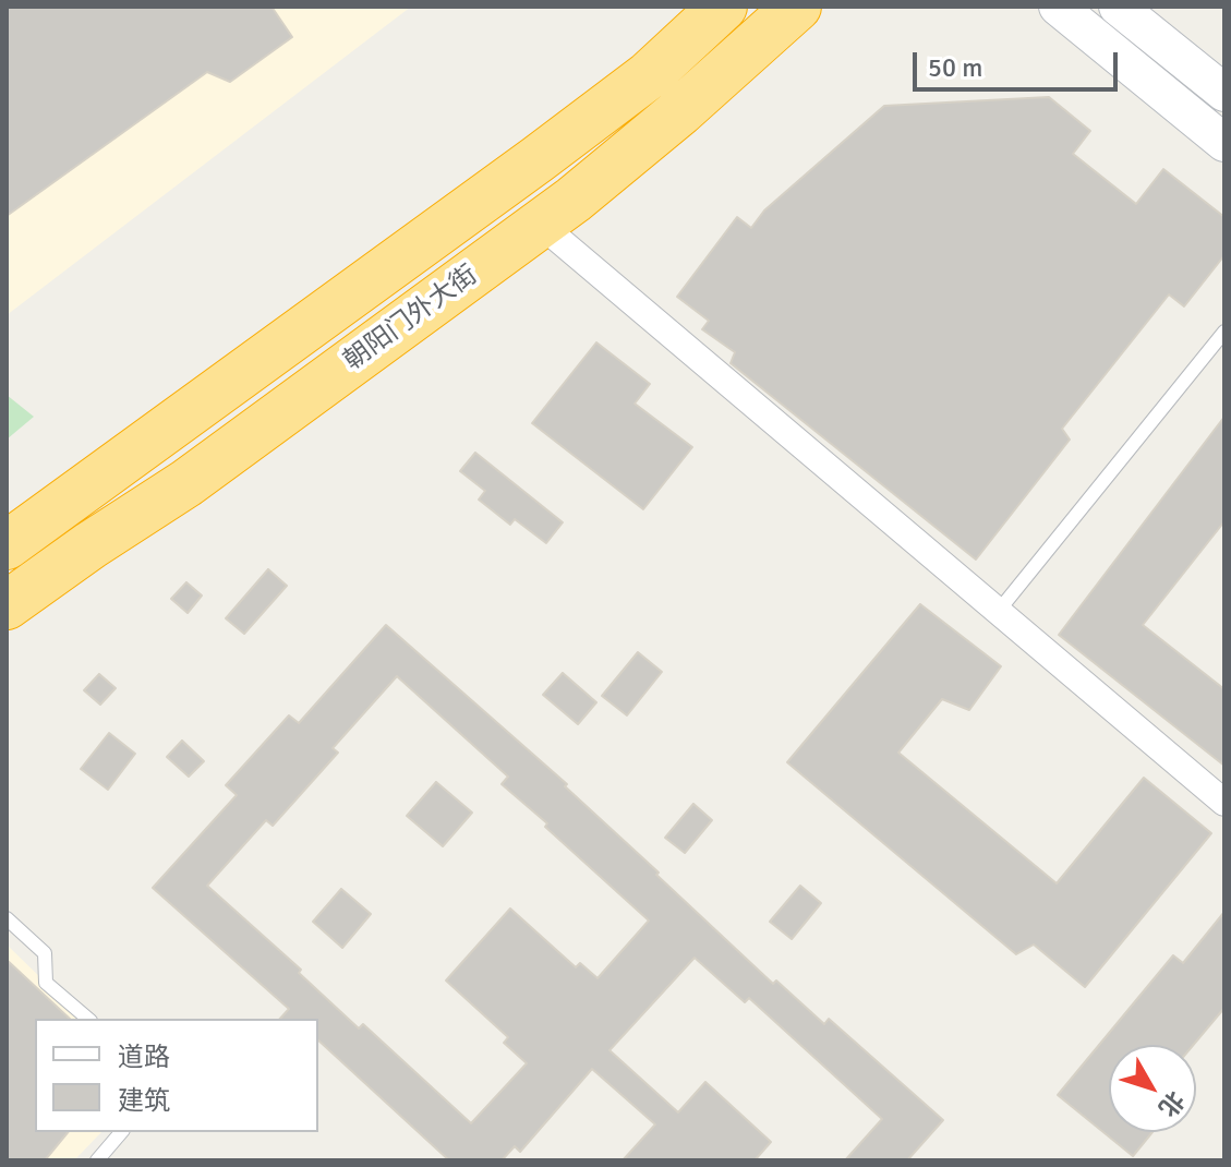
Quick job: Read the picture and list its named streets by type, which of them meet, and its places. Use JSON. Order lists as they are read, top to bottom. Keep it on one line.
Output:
{"streets":{"highway":["朝阳门外大街"]},"legend":["道路","建筑"],"scale_bar":"50 m","north":"bottom right"}
